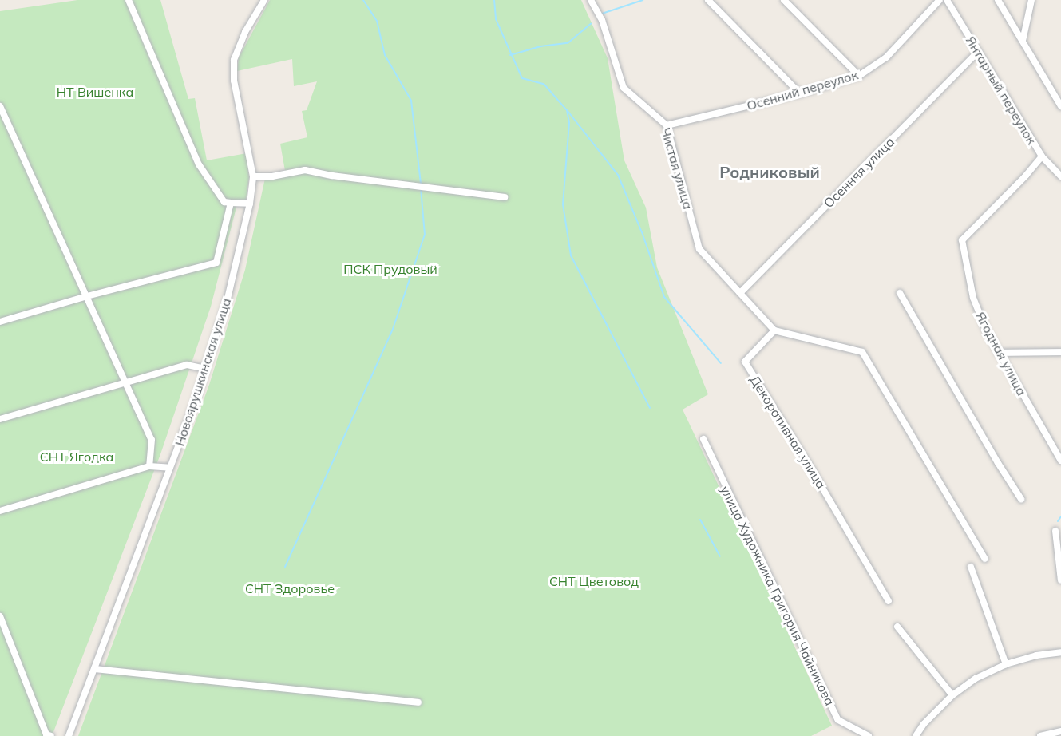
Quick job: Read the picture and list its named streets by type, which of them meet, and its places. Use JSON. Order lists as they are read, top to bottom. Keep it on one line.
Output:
{"streets":{"street":["Осенний переулок","Янтарный переулок","Чистая улица","Осенняя улица","Ягодная улица","Новоярушкинская улица","Декоративная улица","улица Художника Григория Чайникова"]},"crossings":[["Осенний переулок","Чистая улица"],["Янтарный переулок","Осенняя улица"],["Янтарный переулок","Ягодная улица"],["Чистая улица","Осенняя улица"],["Чистая улица","Декоративная улица"]],"districts":["Родниковый"],"parks":["НТ Вишенка","ПСК Прудовый","СНТ Ягодка","СНТ Цветовод","СНТ Здоровье"]}
